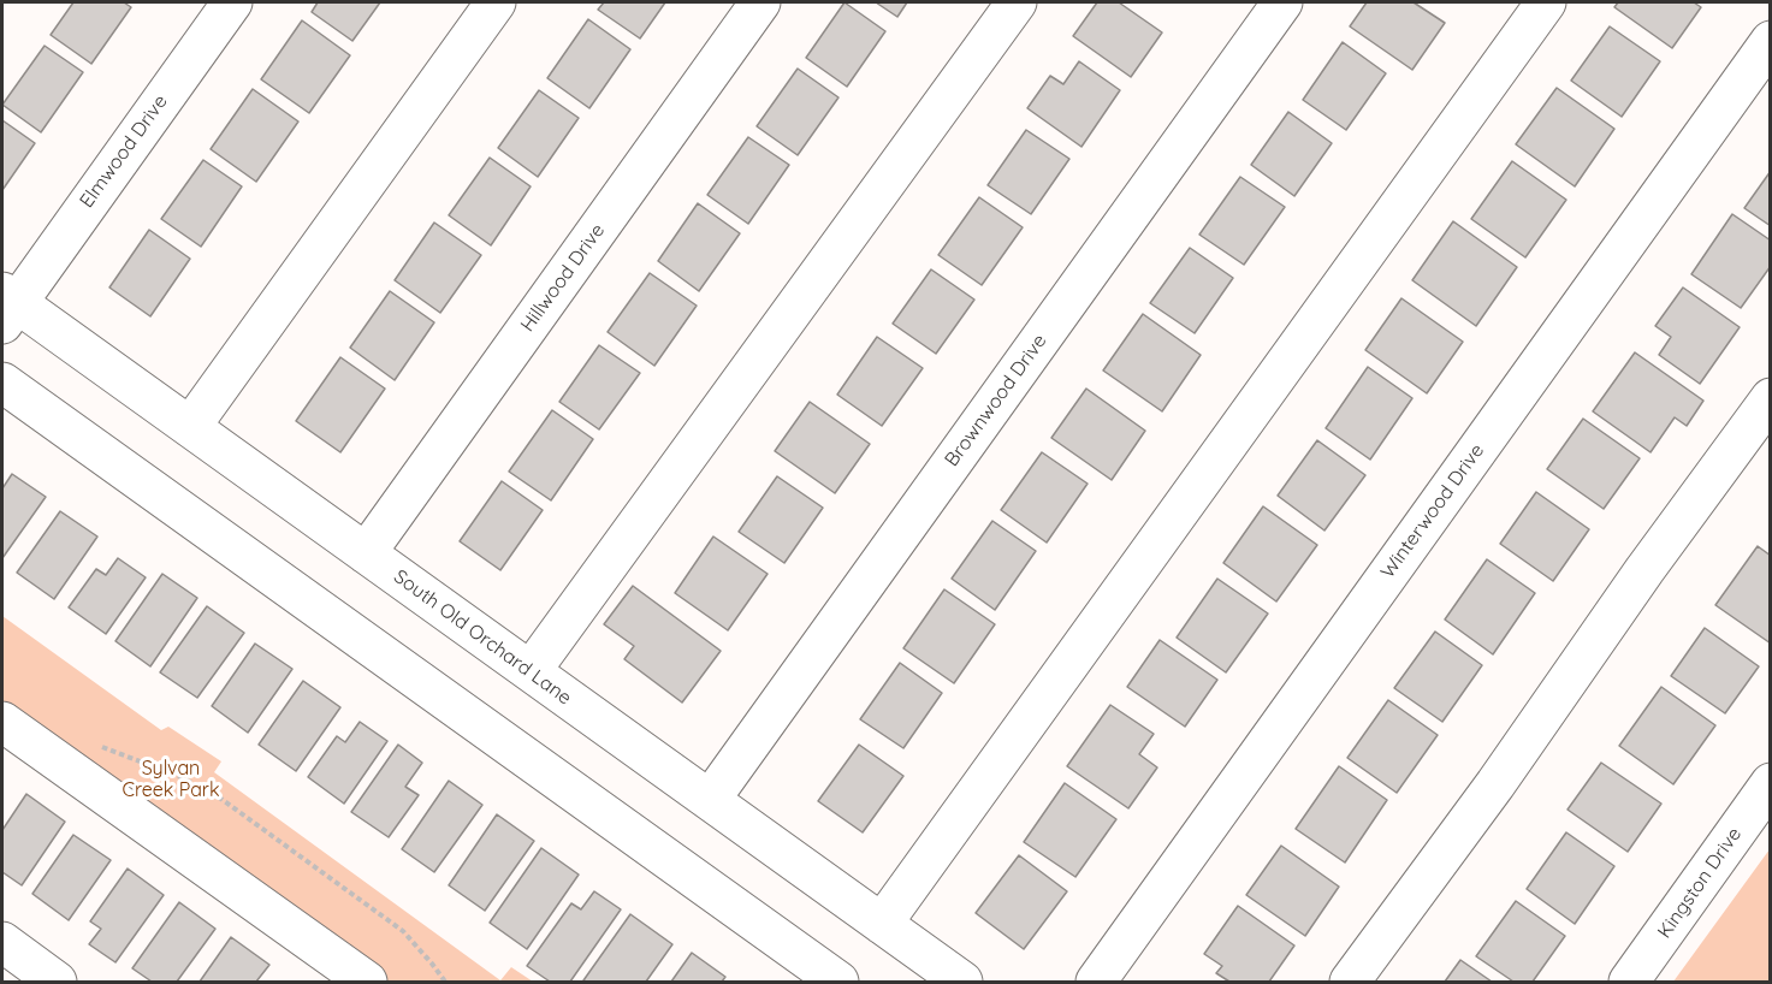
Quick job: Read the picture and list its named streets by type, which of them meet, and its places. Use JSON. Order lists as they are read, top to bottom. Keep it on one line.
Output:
{"streets":{"street":["Elmwood Drive","Hillwood Drive","Brownwood Drive","Winterwood Drive","South Old Orchard Lane","Kingston Drive"]},"crossings":[["Elmwood Drive","South Old Orchard Lane"],["Hillwood Drive","South Old Orchard Lane"],["Brownwood Drive","South Old Orchard Lane"]],"parks":["Sylvan Creek Park"]}
